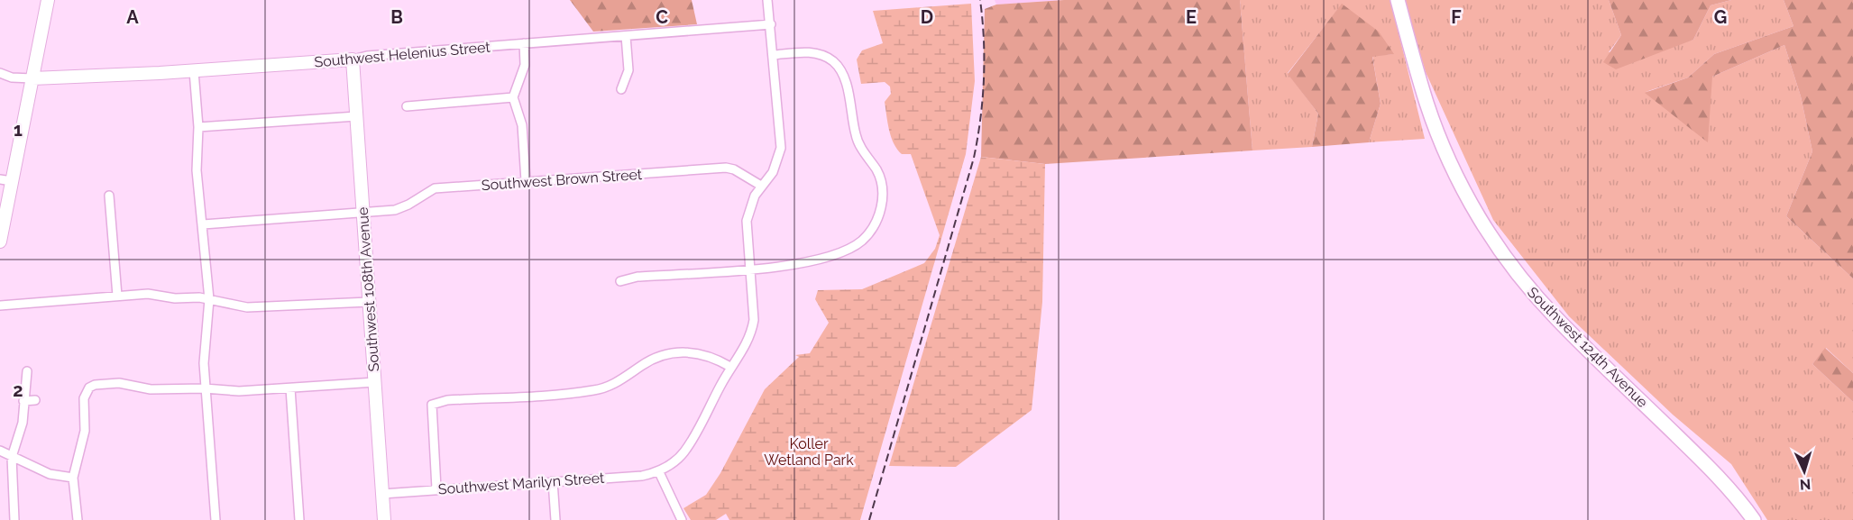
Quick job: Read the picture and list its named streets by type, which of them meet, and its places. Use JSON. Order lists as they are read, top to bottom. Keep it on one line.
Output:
{"streets":{"main road":["Southwest 124th Avenue"],"street":["Southwest Helenius Street","Southwest Brown Street","Southwest 108th Avenue","Southwest Marilyn Street"]},"crossings":[["Southwest Helenius Street","Southwest 108th Avenue"],["Southwest Brown Street","Southwest 108th Avenue"],["Southwest 108th Avenue","Southwest Marilyn Street"]],"parks":["Koller Wetland Park"],"north":"bottom","grid":{"columns":["A","B","C","D","E","F","G"],"rows":["1","2"]}}
